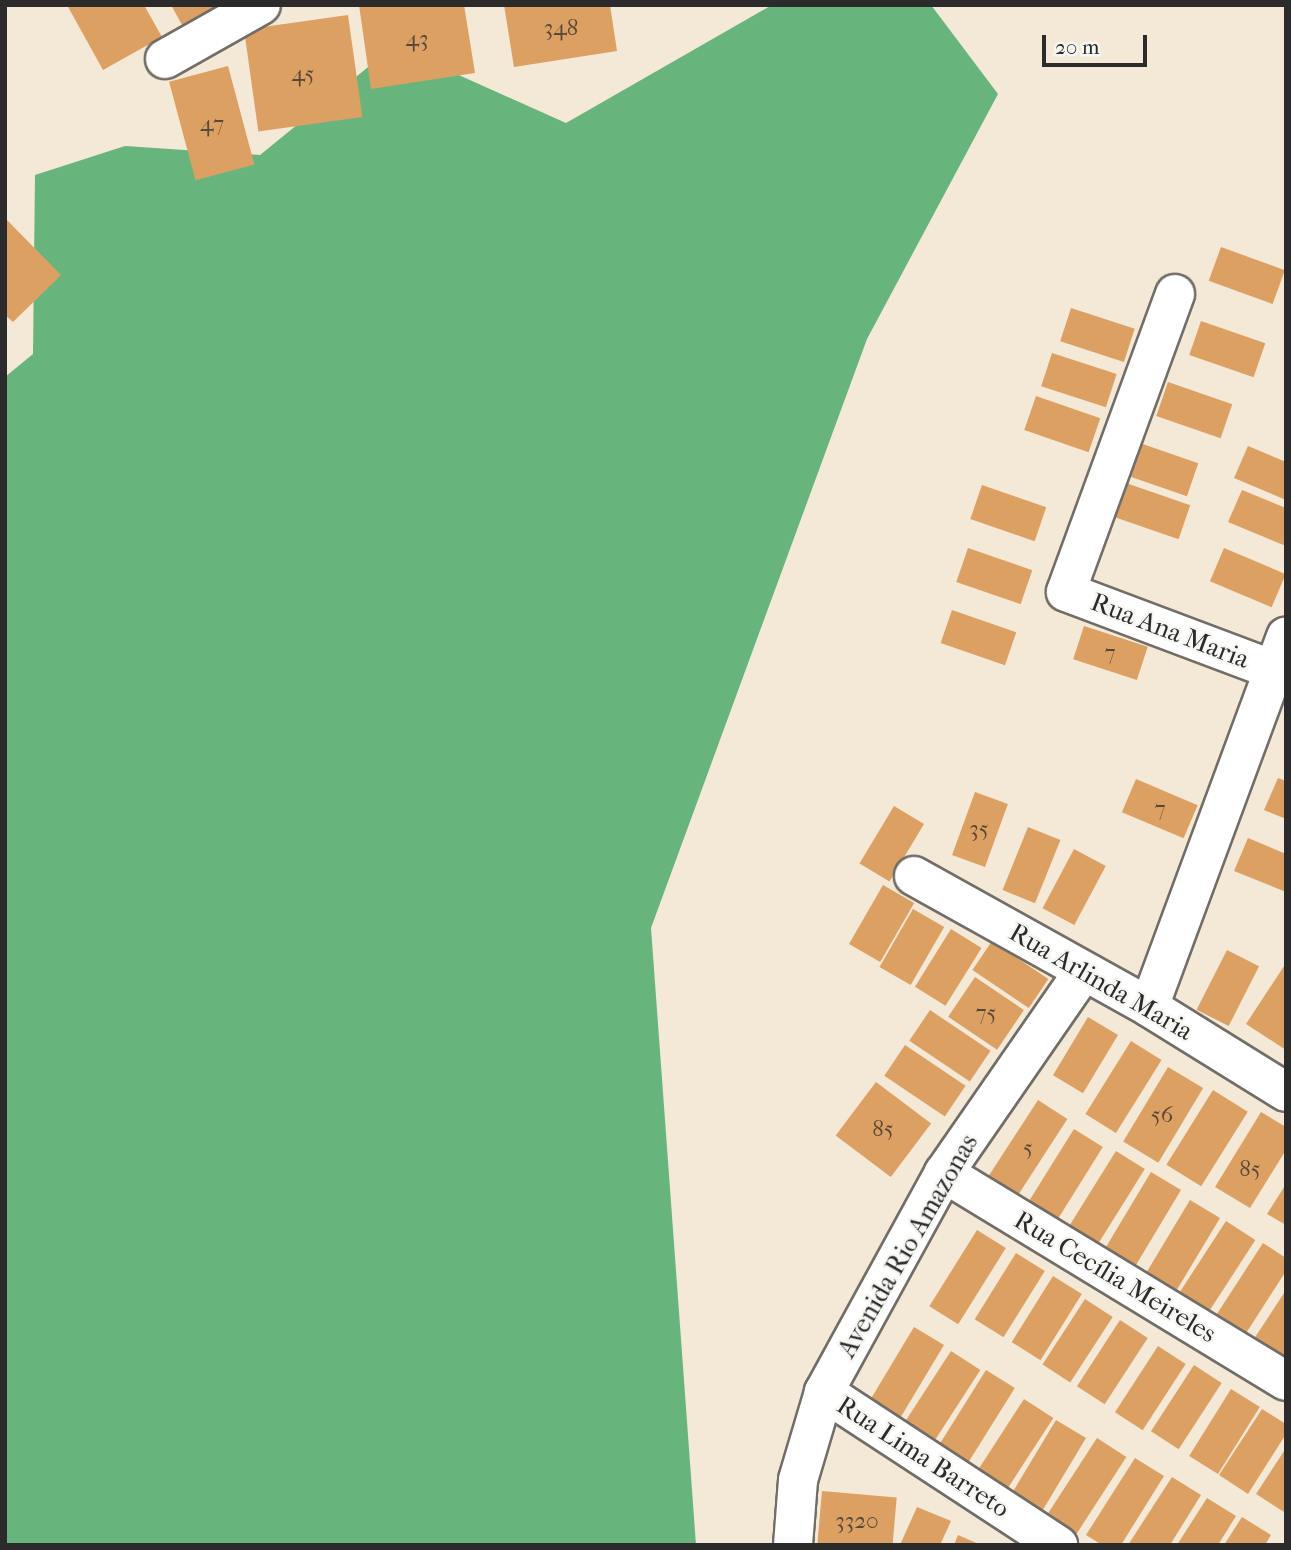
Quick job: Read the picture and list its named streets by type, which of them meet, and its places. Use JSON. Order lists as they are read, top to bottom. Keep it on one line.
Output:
{"streets":{"street":["Rua Ana Maria","Rua Arlinda Maria","Avenida Rio Amazonas","Rua Cecília Meireles","Rua Lima Barreto"]},"crossings":[["Rua Arlinda Maria","Avenida Rio Amazonas"],["Avenida Rio Amazonas","Rua Cecília Meireles"],["Avenida Rio Amazonas","Rua Lima Barreto"]],"house_numbers":["348","43","45","47","7","7","35","75","56","85","5","85","3320"],"scale_bar":"20 m"}
